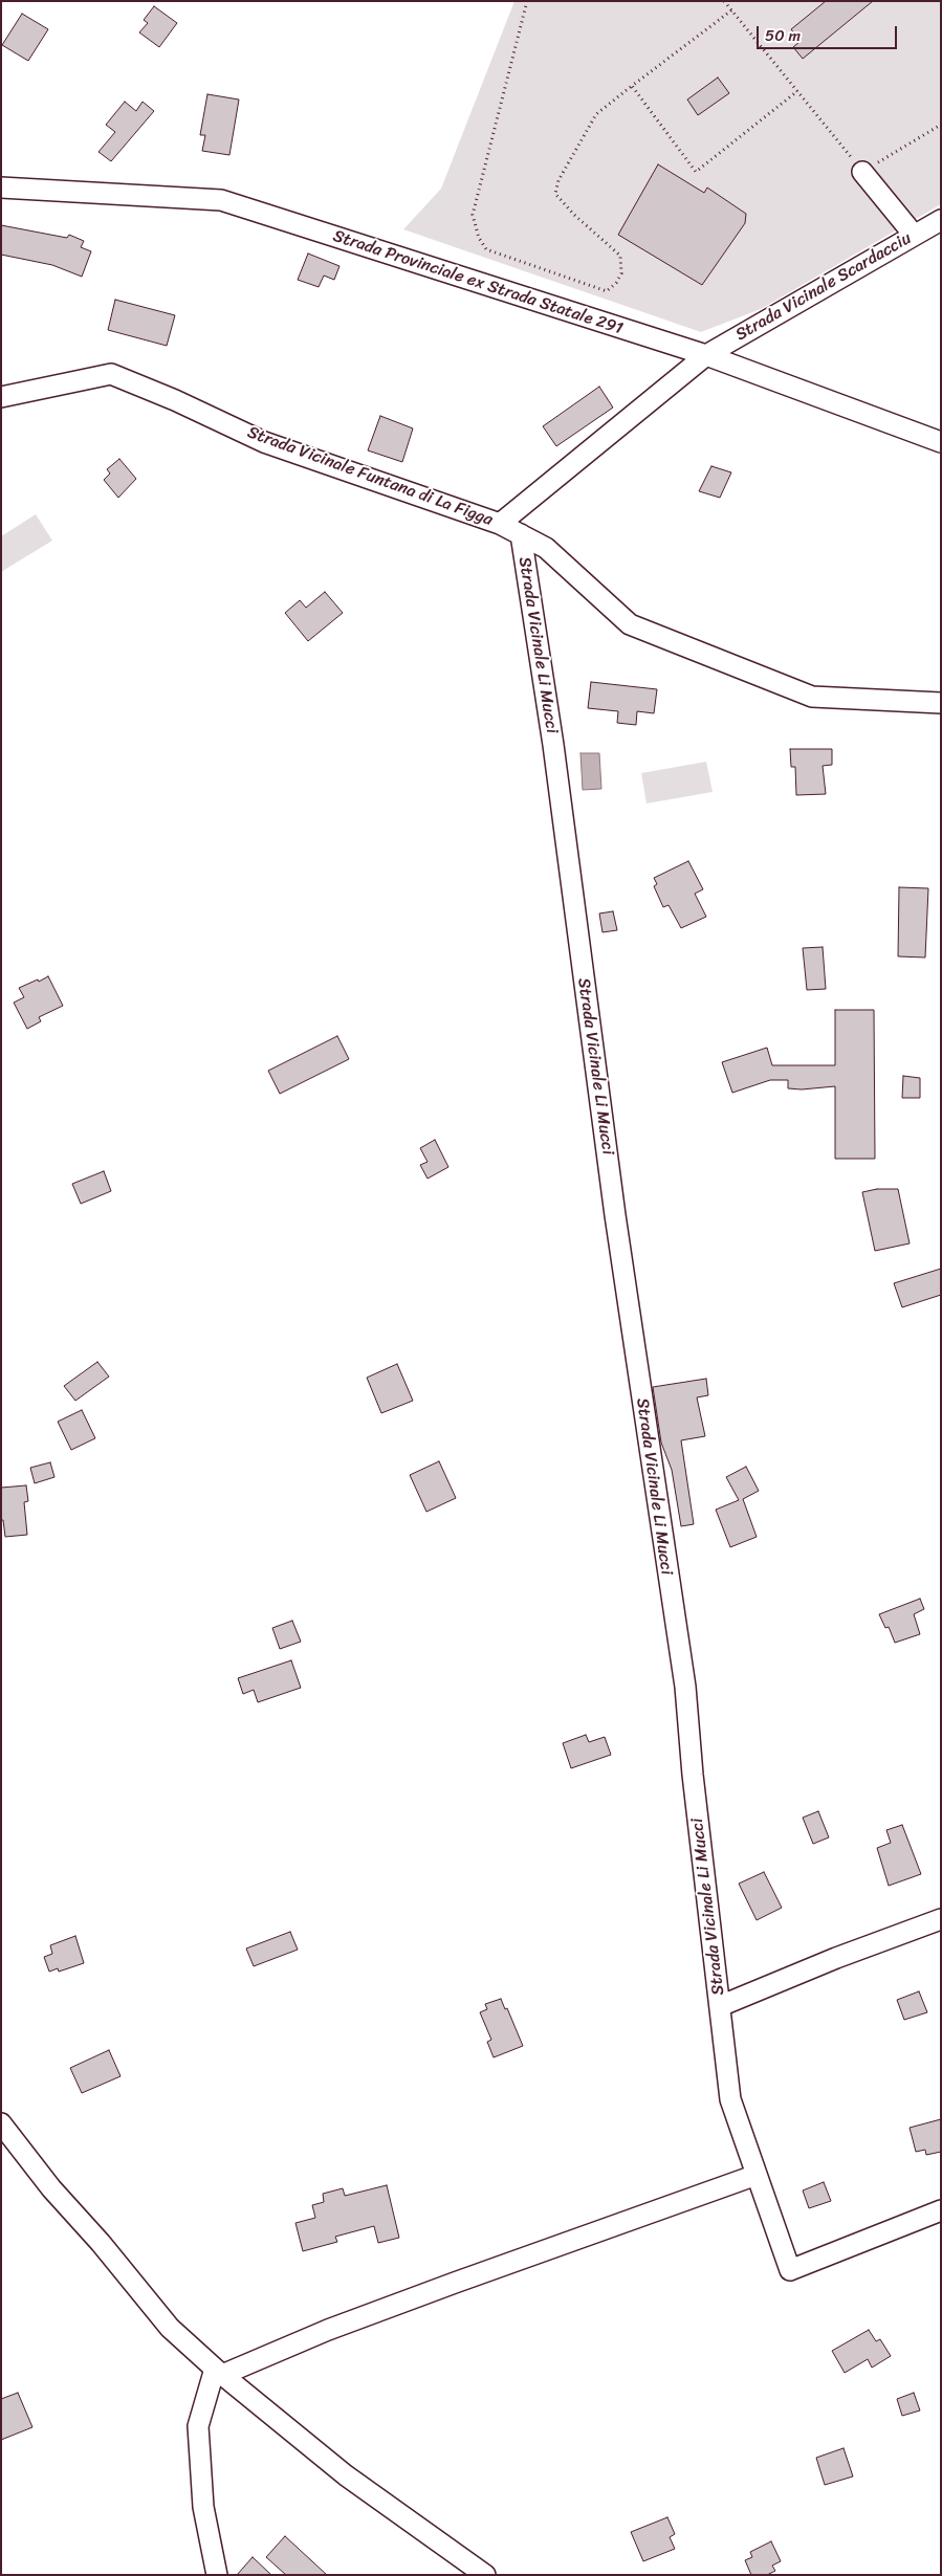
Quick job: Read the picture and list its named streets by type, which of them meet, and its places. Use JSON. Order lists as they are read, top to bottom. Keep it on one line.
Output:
{"streets":{"street":["Strada Provinciale ex Strada Statale 291","Strada Vicinale Scardacciu","Strada Vicinale Funtana di La Figga","Strada Vicinale Li Mucci"]},"crossings":[["Strada Provinciale ex Strada Statale 291","Strada Vicinale Scardacciu"],["Strada Provinciale ex Strada Statale 291","Strada Vicinale Funtana di La Figga"],["Strada Vicinale Scardacciu","Strada Vicinale Funtana di La Figga"],["Strada Vicinale Funtana di La Figga","Strada Vicinale Li Mucci"]],"scale_bar":"50 m"}
